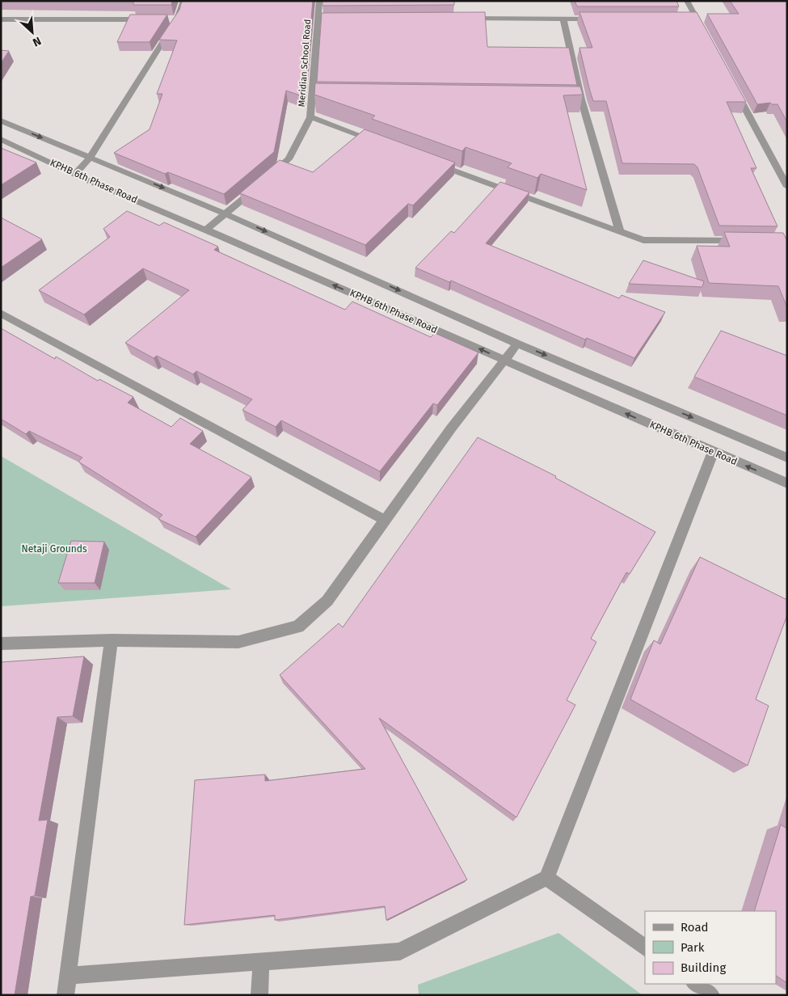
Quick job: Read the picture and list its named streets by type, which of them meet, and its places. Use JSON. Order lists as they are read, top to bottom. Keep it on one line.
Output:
{"streets":{"street":["Meridian School Road","KPHB 6th Phase Road"]},"crossings":[["Meridian School Road","KPHB 6th Phase Road"]],"parks":["Netaji Grounds"],"legend":["Road","Park","Building"],"north":"bottom right"}
